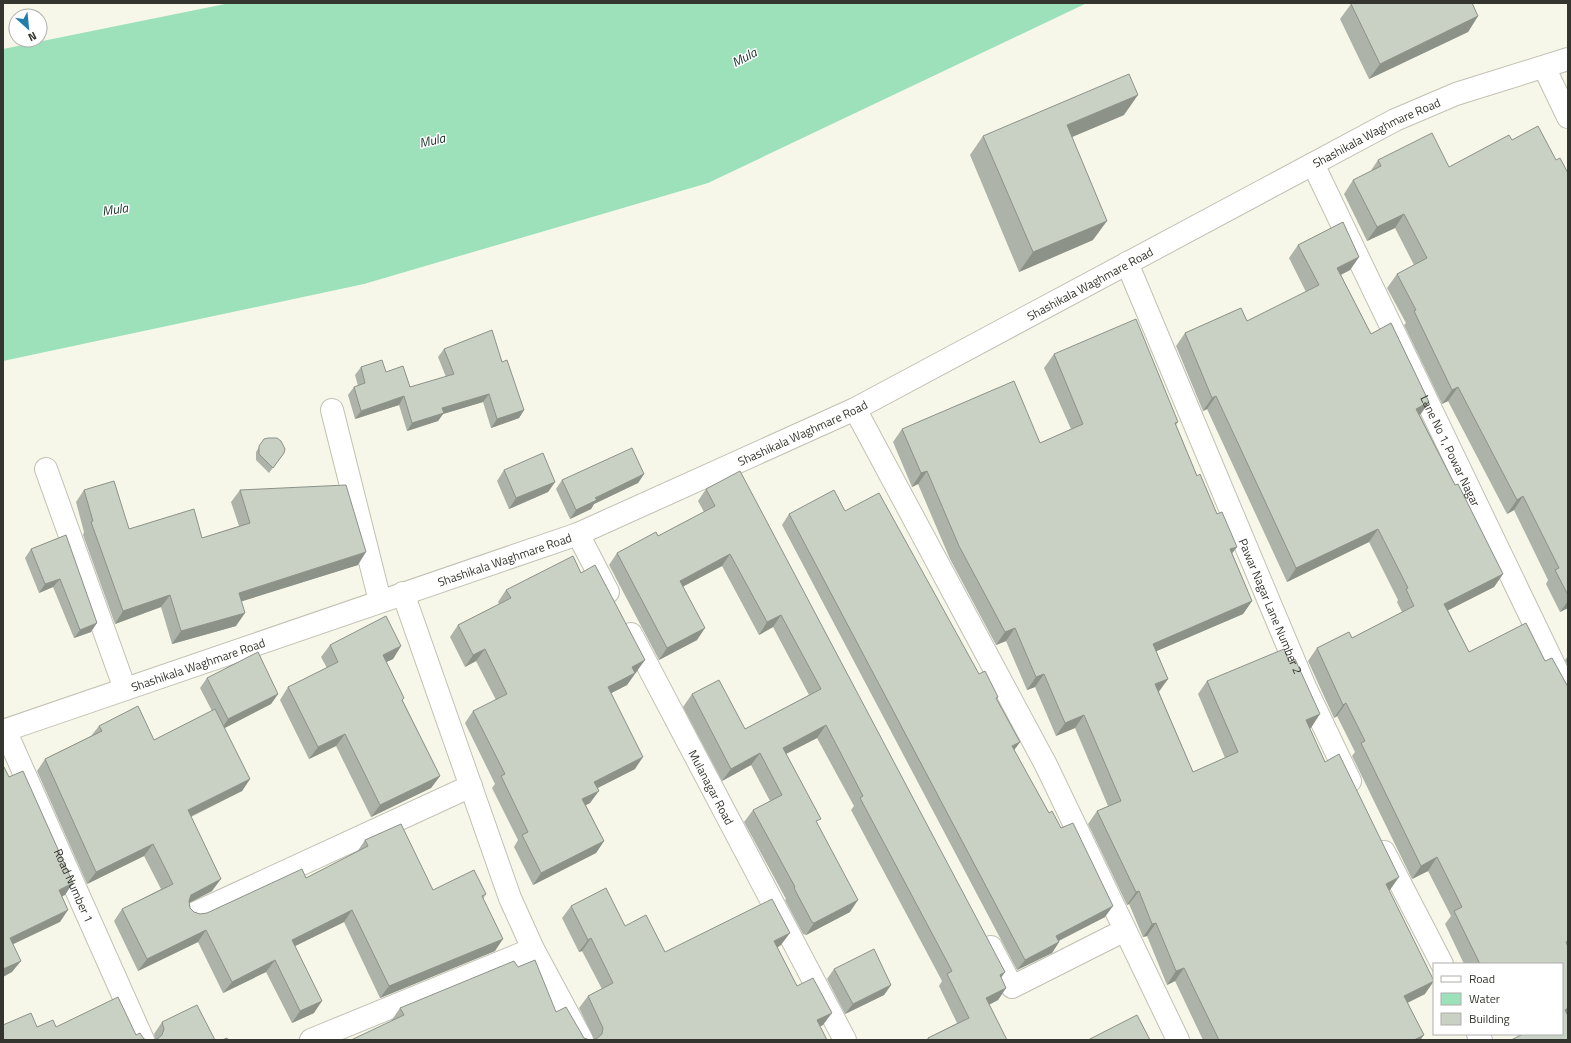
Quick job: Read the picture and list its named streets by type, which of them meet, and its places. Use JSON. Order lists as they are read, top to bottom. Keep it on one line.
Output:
{"streets":{"street":["Shashikala Waghmare Road","Lane No 1, Powar Nagar","Pawar Nagar Lane Number 2","Mulanagar Road","Road Number 1"]},"crossings":[["Shashikala Waghmare Road","Lane No 1, Powar Nagar"],["Shashikala Waghmare Road","Pawar Nagar Lane Number 2"],["Shashikala Waghmare Road","Mulanagar Road"],["Shashikala Waghmare Road","Road Number 1"]],"water":["Mula"],"legend":["Road","Water","Building"],"north":"bottom right"}
